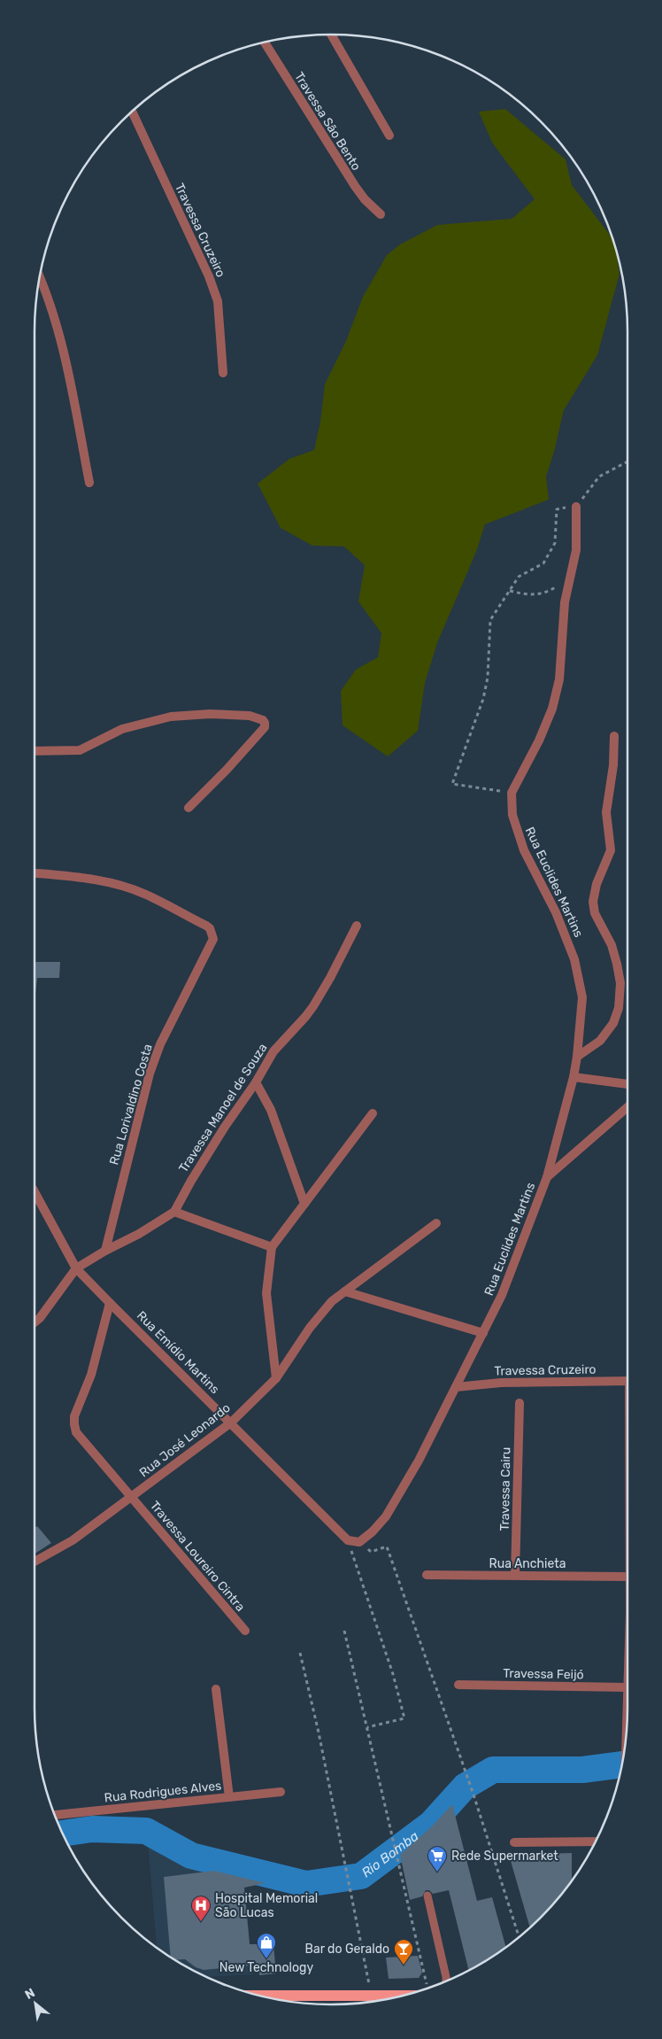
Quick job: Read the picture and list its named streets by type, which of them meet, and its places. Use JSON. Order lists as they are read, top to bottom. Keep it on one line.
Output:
{"streets":{"street":["Travessa São Bento","Travessa Cruzeiro","Rua Euclides Martins","Rua Lorivaldino Costa","Travessa Manoel de Souza","Rua Emídio Martins","Rua José Leonardo","Travessa Cairu","Travessa Loureiro Cintra","Rua Anchieta","Travessa Feijó","Rua Rodrigues Alves"]},"crossings":[["Travessa Cruzeiro","Rua Euclides Martins"],["Rua Lorivaldino Costa","Travessa Manoel de Souza"],["Travessa Manoel de Souza","Rua Emídio Martins"],["Rua Emídio Martins","Rua José Leonardo"],["Rua Emídio Martins","Travessa Loureiro Cintra"],["Rua José Leonardo","Travessa Loureiro Cintra"],["Travessa Cairu","Rua Anchieta"]],"water":["Rio Bomba"],"places":{"supermarket":["Rede Supermarket"],"hospital":["Hospital Memorial São Lucas"],"shop":["New Technology"],"bar":["Bar do Geraldo"]},"north":"top left"}
